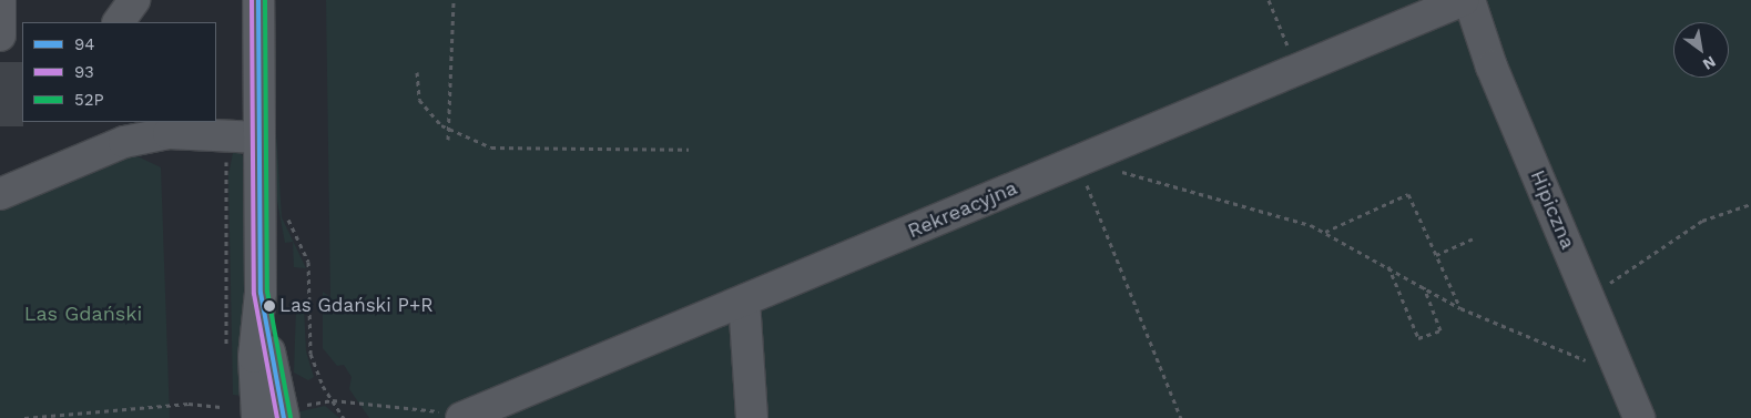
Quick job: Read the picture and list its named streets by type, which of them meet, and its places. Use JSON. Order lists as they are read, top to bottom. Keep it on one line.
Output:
{"streets":{"street":["Rekreacyjna","Hipiczna"]},"parks":["Las Gdański"],"places":["Las Gdański P+R"],"lines":["transit line 94","transit line 93","transit line 52P"],"legend":["94","93","52P"],"north":"bottom right"}
